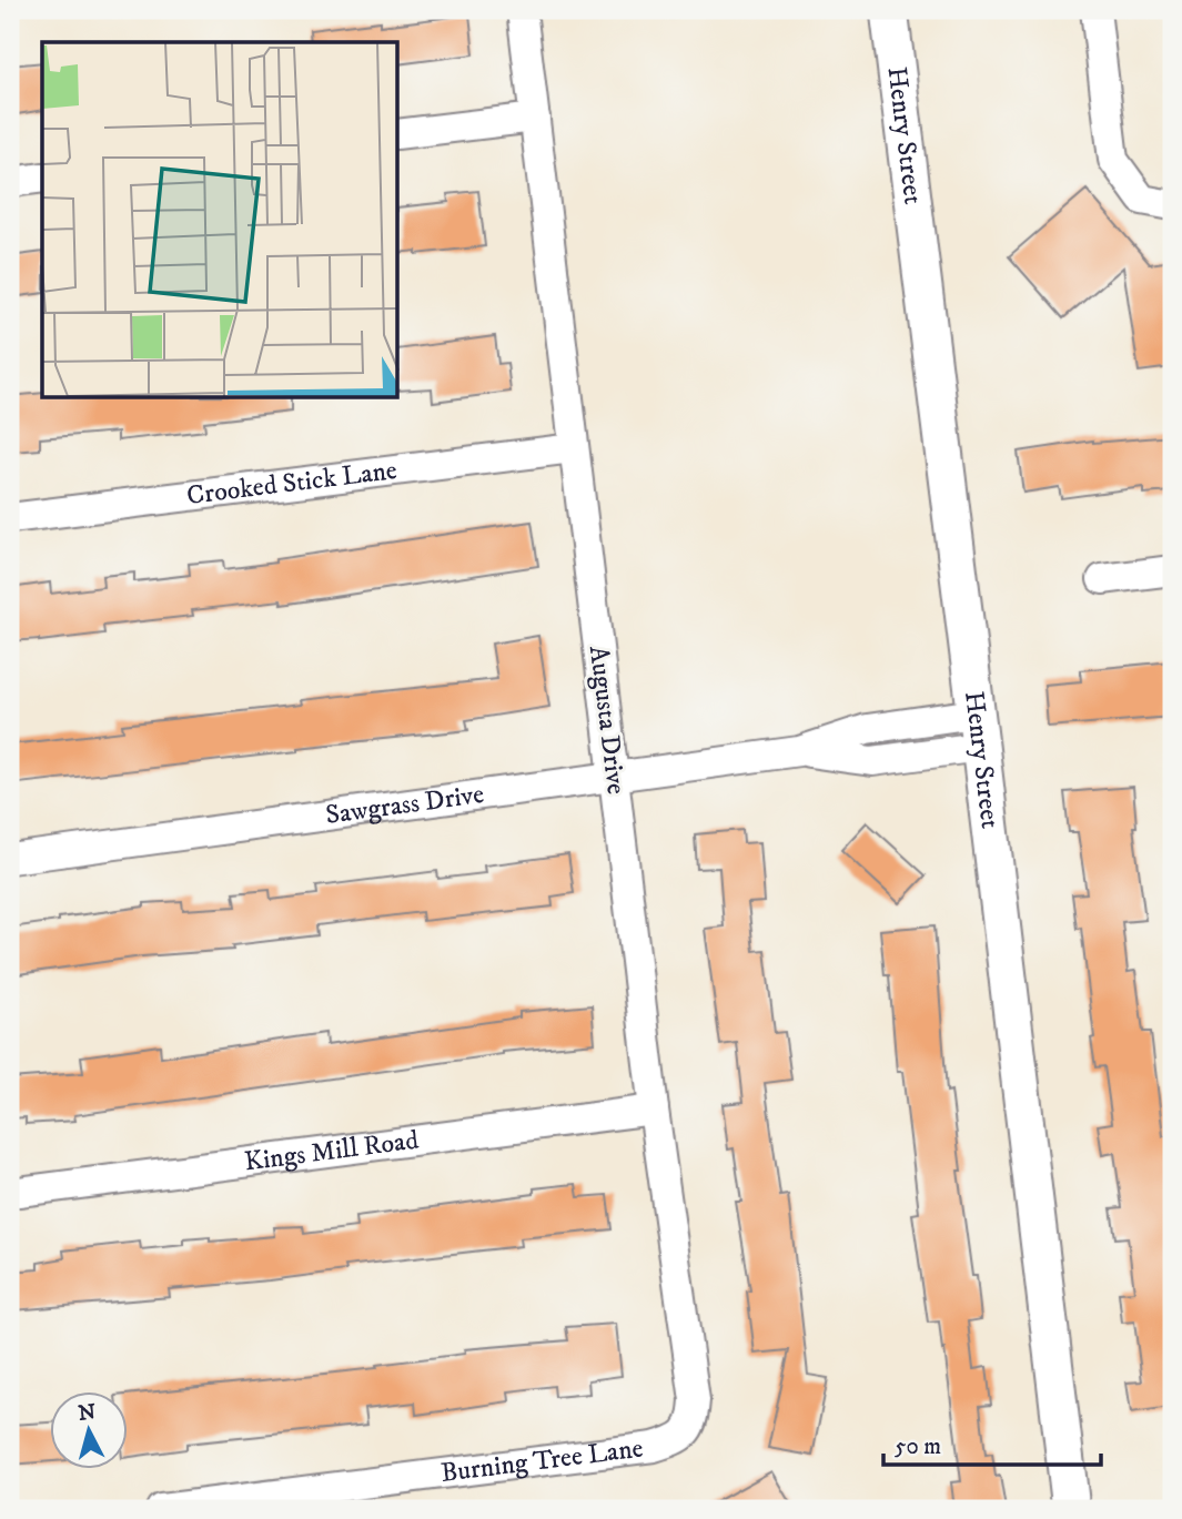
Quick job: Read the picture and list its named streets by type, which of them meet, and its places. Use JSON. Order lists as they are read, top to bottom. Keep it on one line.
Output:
{"streets":{"street":["Henry Street","Crooked Stick Lane","Augusta Drive","Sawgrass Drive","Kings Mill Road","Burning Tree Lane"]},"crossings":[["Henry Street","Sawgrass Drive"],["Crooked Stick Lane","Augusta Drive"],["Augusta Drive","Sawgrass Drive"],["Augusta Drive","Kings Mill Road"],["Augusta Drive","Burning Tree Lane"]],"scale_bar":"50 m","north":"top"}
